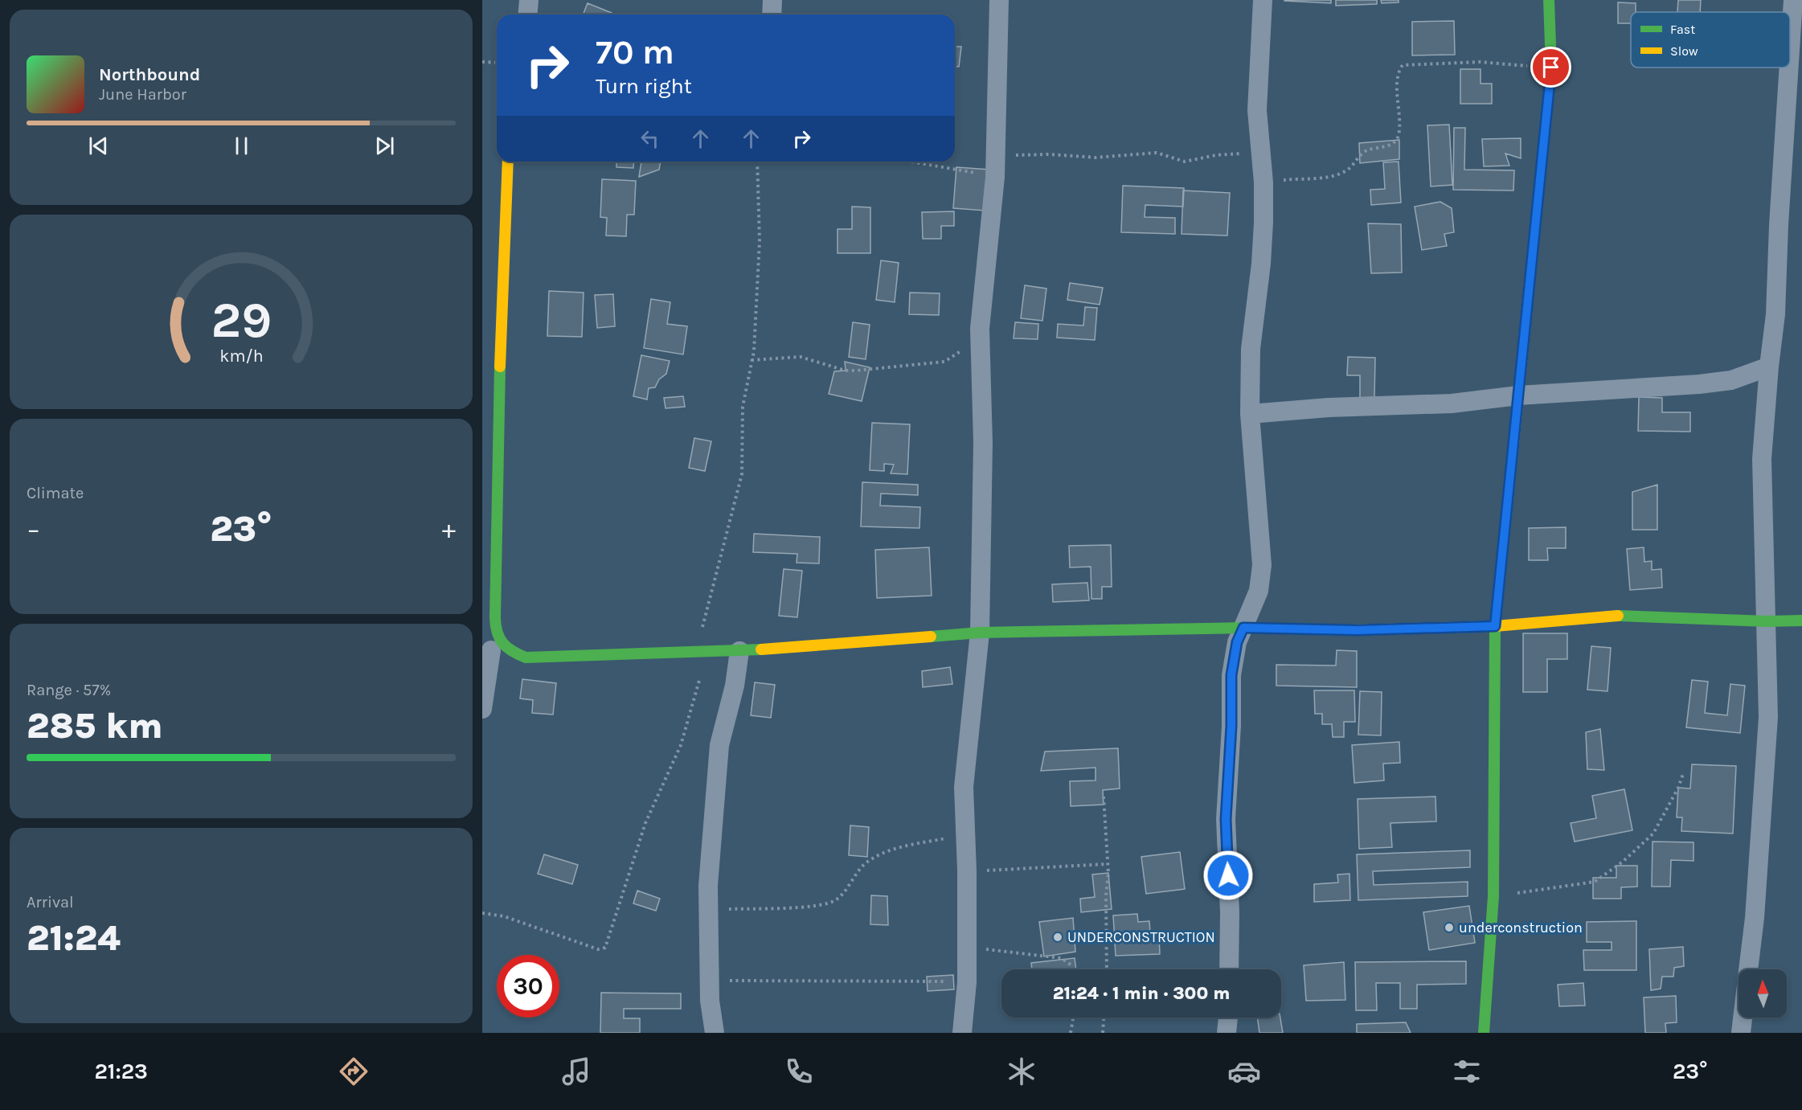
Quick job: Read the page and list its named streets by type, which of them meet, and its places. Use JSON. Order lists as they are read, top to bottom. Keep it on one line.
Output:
{"places":["underconstruction","UNDERCONSTRUCTION"],"legend":["Fast","Slow"],"north":"top","page":{"turn":["70 m","Turn right"],"song":["Northbound","June Harbor"],"tile":["Climate",["Range · 57%","285 km"],["Arrival","21:24"]],"heat":["−","23°","+"],"limit":"30","trip":"21:24 · 1 min · 300 m","tabs":["21:23","23°"],"gauge":["29","km/h"]}}
